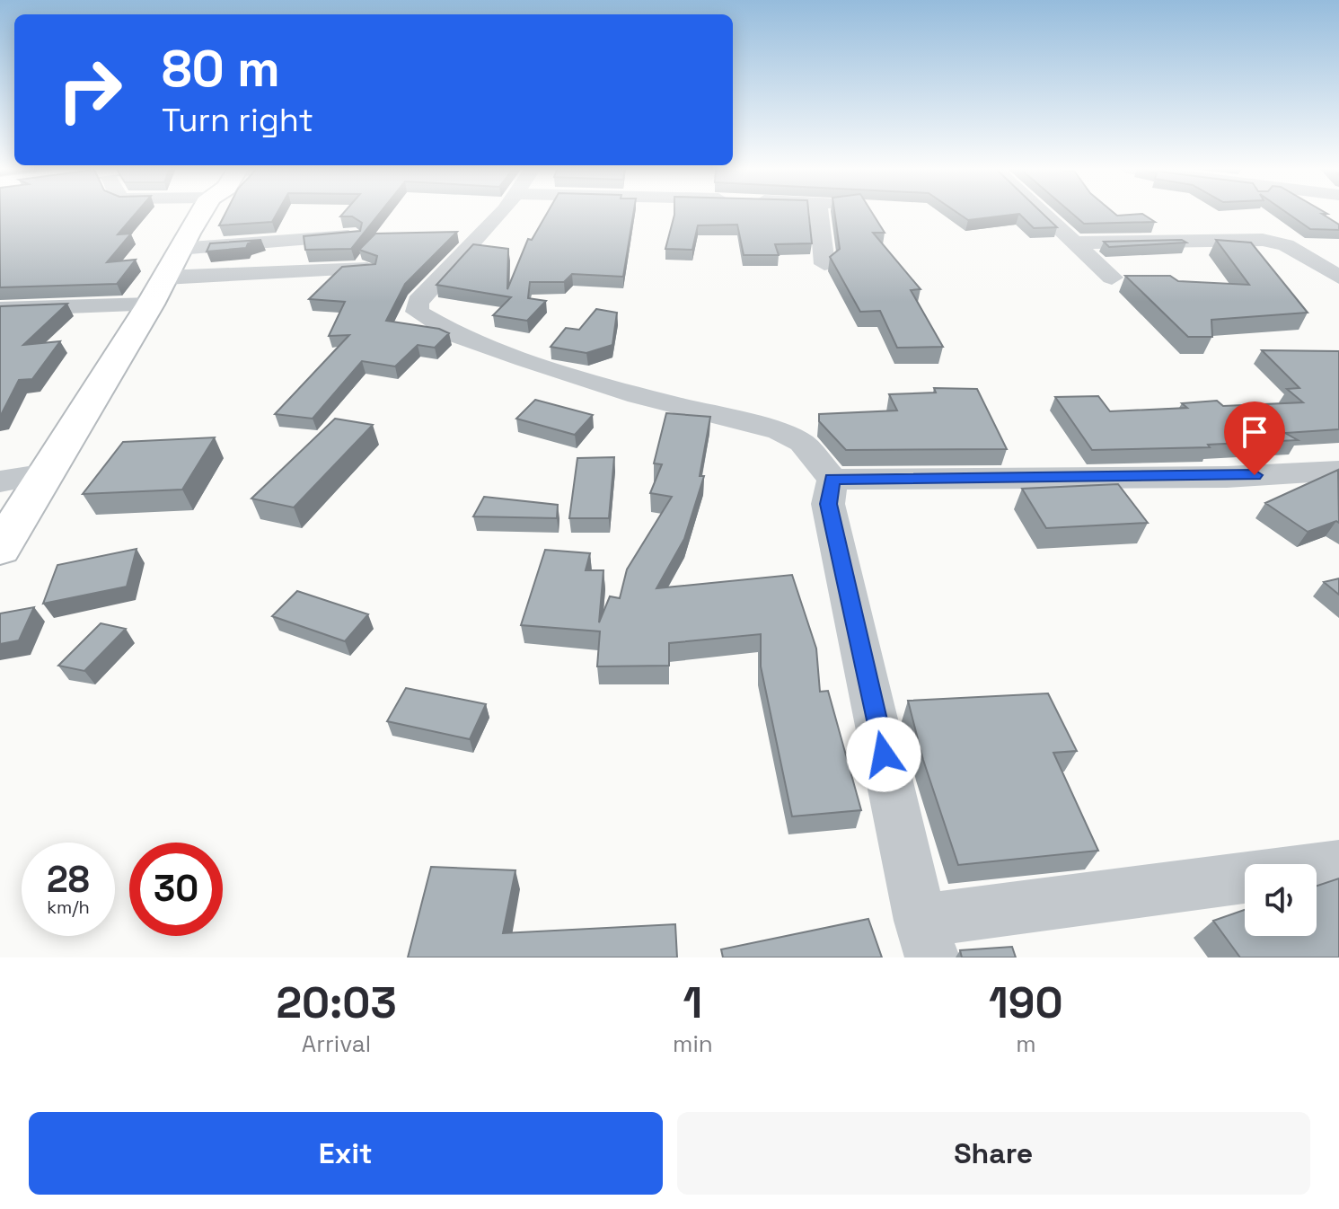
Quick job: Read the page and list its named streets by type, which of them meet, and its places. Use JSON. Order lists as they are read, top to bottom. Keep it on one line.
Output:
{"page":{"turn":["80 m","Turn right"],"speed":"28 km/h","limit":"30","eta":["20:03","Arrival","1","min","190","m"],"buttons":["Exit","Share"]}}
